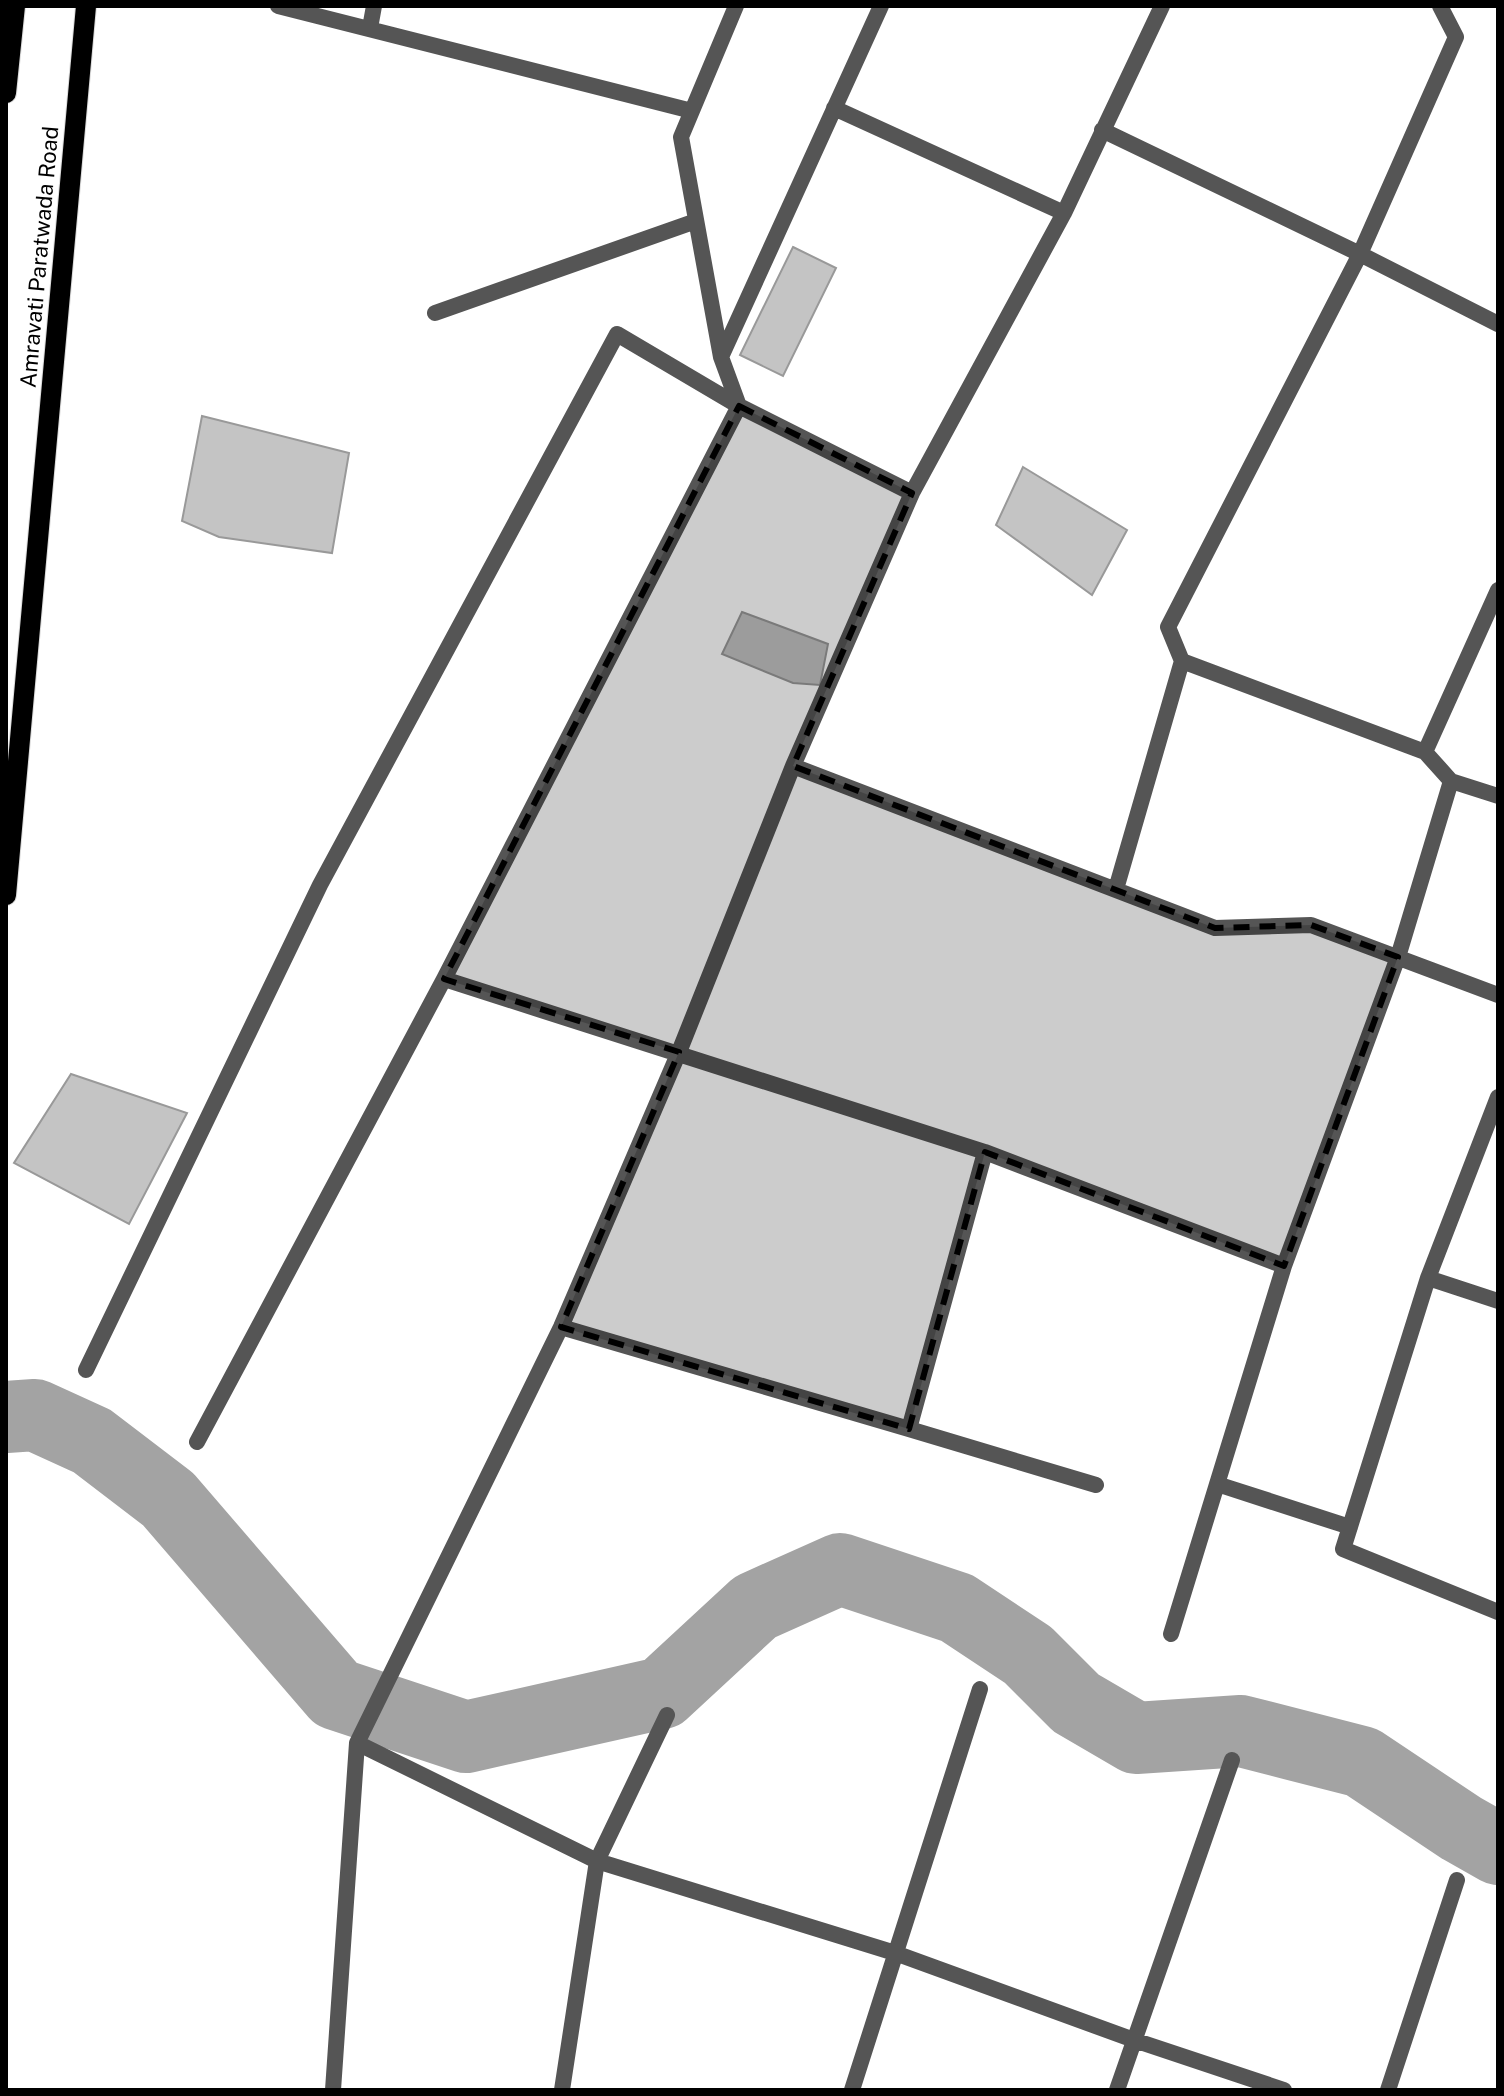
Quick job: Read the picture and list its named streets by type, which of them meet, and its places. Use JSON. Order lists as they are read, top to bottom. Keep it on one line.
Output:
{"streets":{"main road":["Amravati Paratwada Road"]}}
